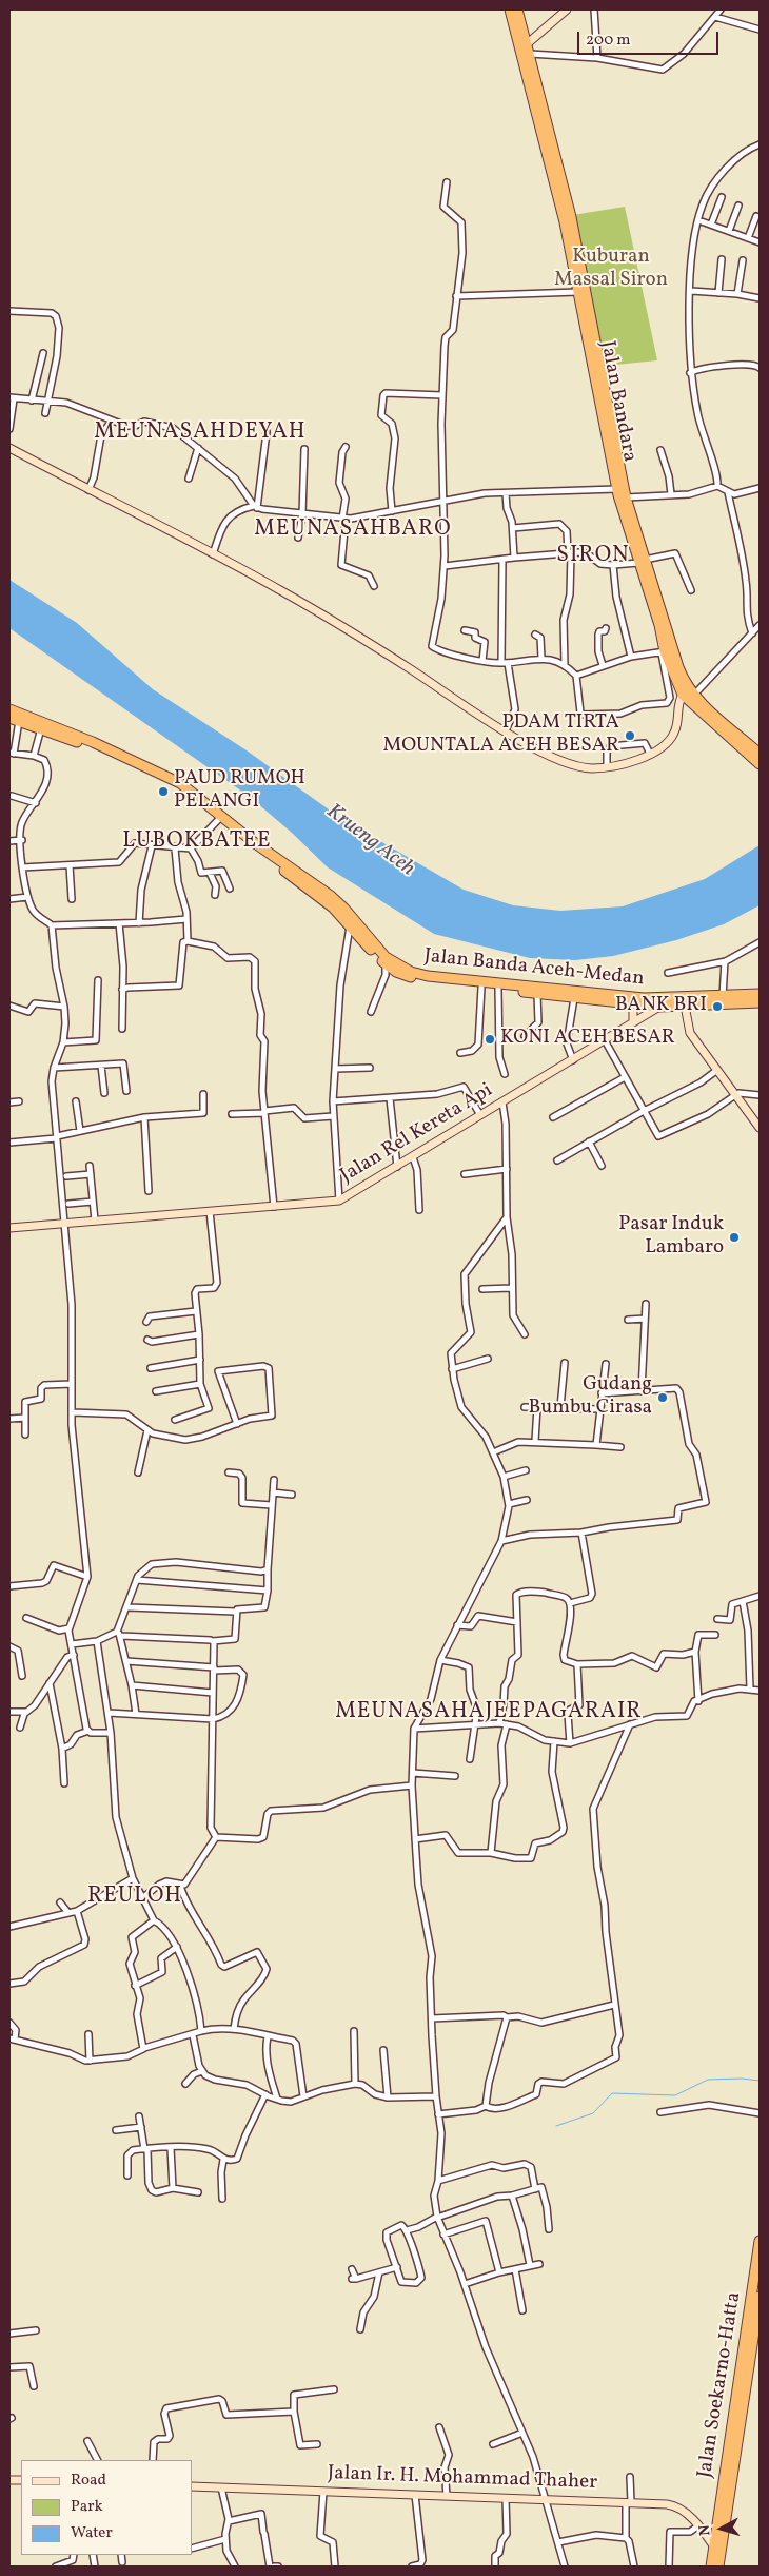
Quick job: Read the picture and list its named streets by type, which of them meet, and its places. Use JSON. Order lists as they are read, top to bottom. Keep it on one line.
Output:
{"streets":{"highway":["Jalan Bandara","Jalan Banda Aceh-Medan","Jalan Soekarno-Hatta"],"main road":["Jalan Rel Kereta Api","Jalan Ir. H. Mohammad Thaher"]},"crossings":[["Jalan Banda Aceh-Medan","Jalan Rel Kereta Api"],["Jalan Soekarno-Hatta","Jalan Ir. H. Mohammad Thaher"]],"districts":["MEUNASAHDEYAH","MEUNASAHBARO","SIRON","LUBOKBATEE","MEUNASAHAJEEPAGARAIR","REULOH"],"water":["Krueng Aceh"],"parks":["Kuburan Massal Siron"],"places":["PDAM TIRTA MOUNTALA ACEH BESAR","PAUD RUMOH PELANGI","BANK BRI","KONI ACEH BESAR","Pasar Induk Lambaro","Gudang Bumbu Cirasa"],"legend":["Road","Park","Water"],"scale_bar":"200 m","north":"left"}
